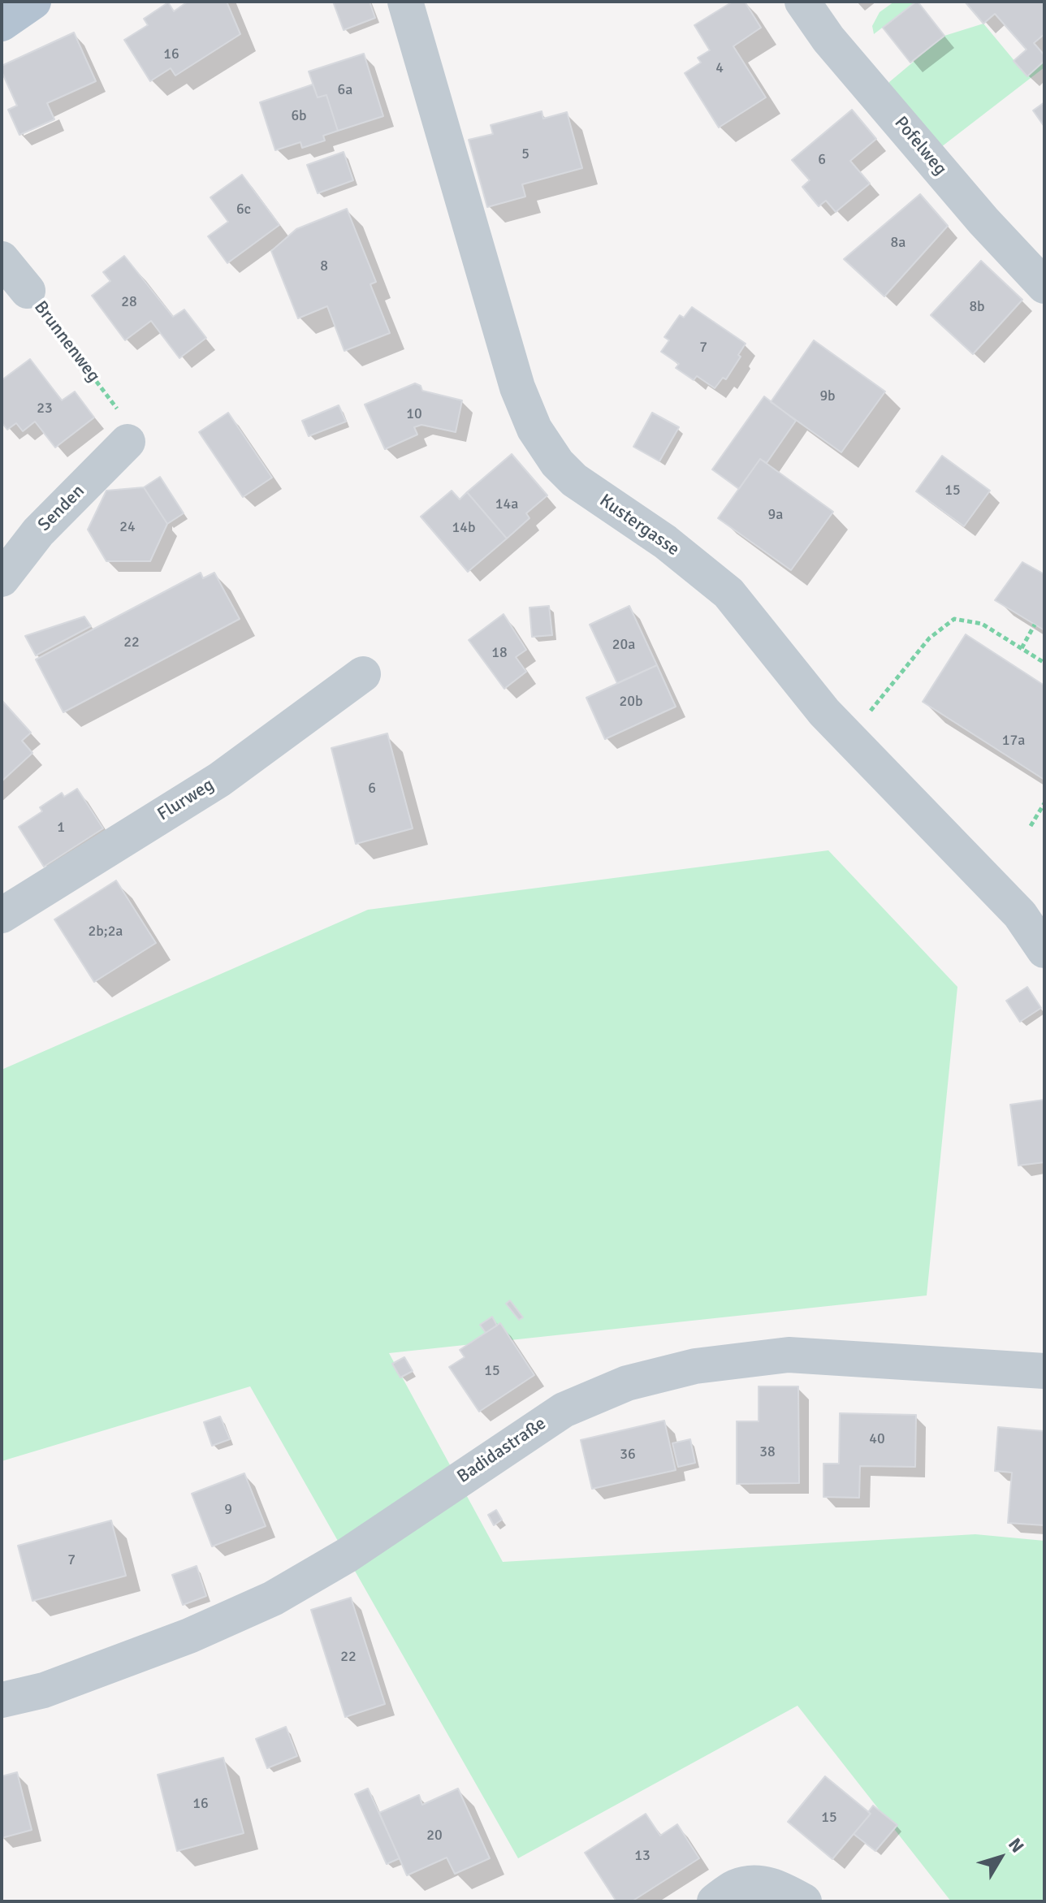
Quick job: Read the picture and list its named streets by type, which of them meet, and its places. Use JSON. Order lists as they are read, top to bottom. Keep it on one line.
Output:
{"streets":{"street":["Pofelweg","Brunnenweg","Senden","Kustergasse","Flurweg","Badidastraße"]},"crossings":[["Brunnenweg","Senden"]],"house_numbers":["16","4","6a","6b","5","6","6c","8a","8","28","8b","7","9b","23","10","15","14a","9a","24","14b","22","20a","18","20b","17a","6","1","2b;2a","15","40","38","36","9","7","22","16","15","20","13"],"north":"top right"}
